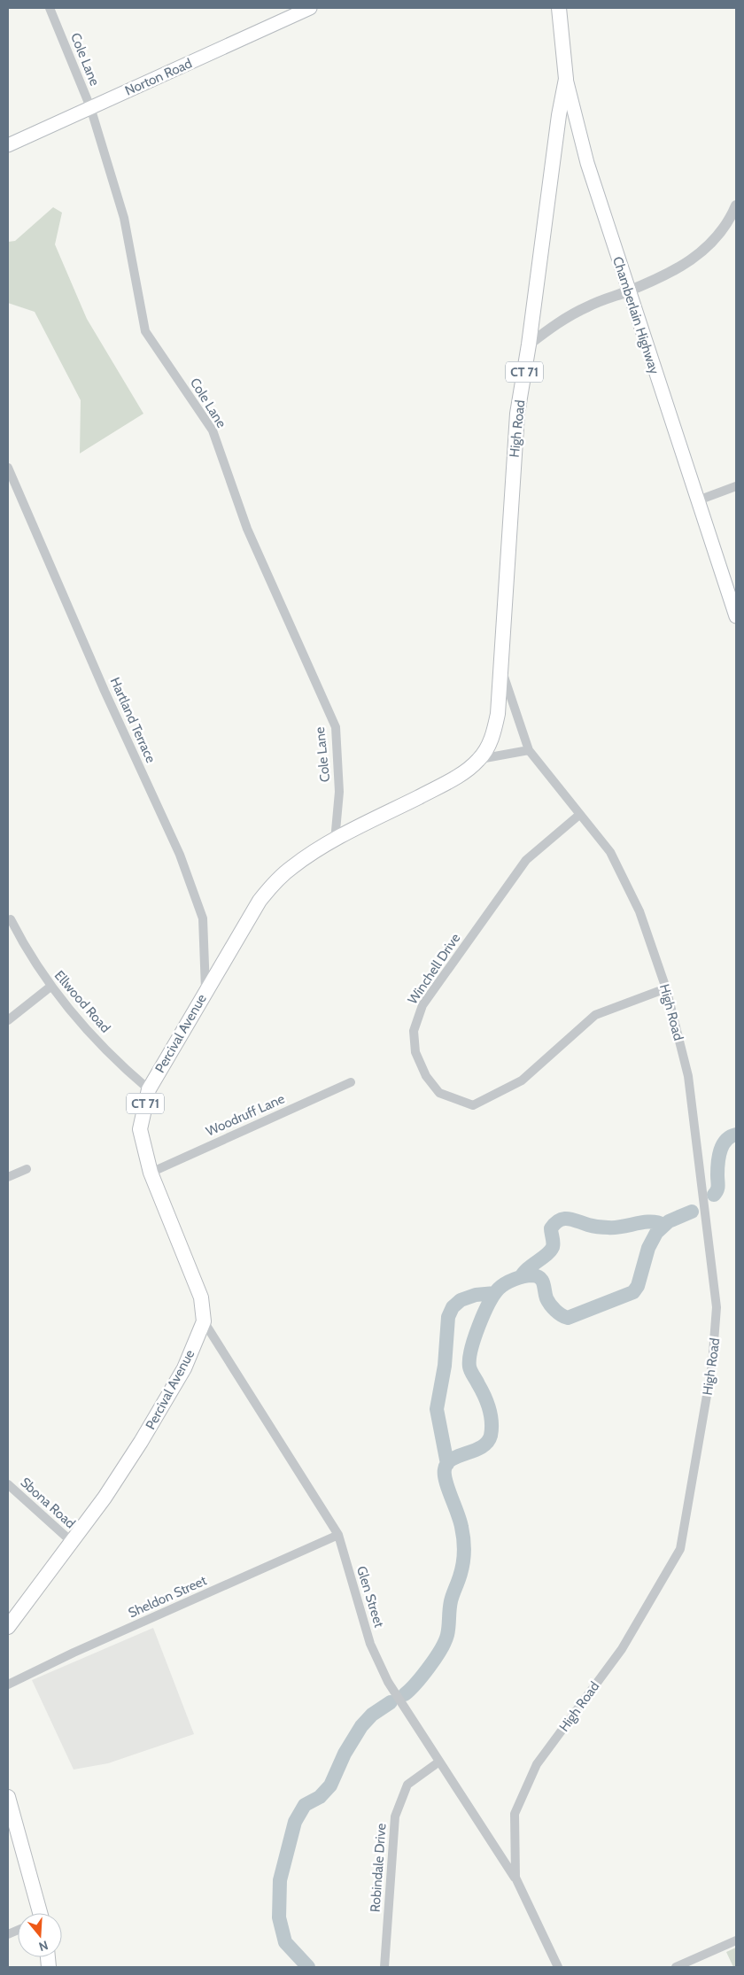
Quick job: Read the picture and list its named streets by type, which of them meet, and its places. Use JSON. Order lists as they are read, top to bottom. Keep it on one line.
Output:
{"streets":{"main road":["Norton Road","Chamberlain Highway","CT 71","High Road","Percival Avenue"],"street":["Cole Lane","Hartland Terrace","Winchell Drive","Ellwood Road","Woodruff Lane","Sbona Road","Sheldon Street","Glen Street","Robindale Drive"]},"crossings":[["Cole Lane","Norton Road"],["Cole Lane","Percival Avenue"],["Chamberlain Highway","High Road"],["High Road","Winchell Drive"],["High Road","Percival Avenue"],["High Road","Glen Street"],["Hartland Terrace","Percival Avenue"],["Ellwood Road","Percival Avenue"],["Percival Avenue","Woodruff Lane"],["Percival Avenue","Sbona Road"],["Percival Avenue","Glen Street"],["Sheldon Street","Glen Street"],["Glen Street","Robindale Drive"]],"north":"bottom"}
